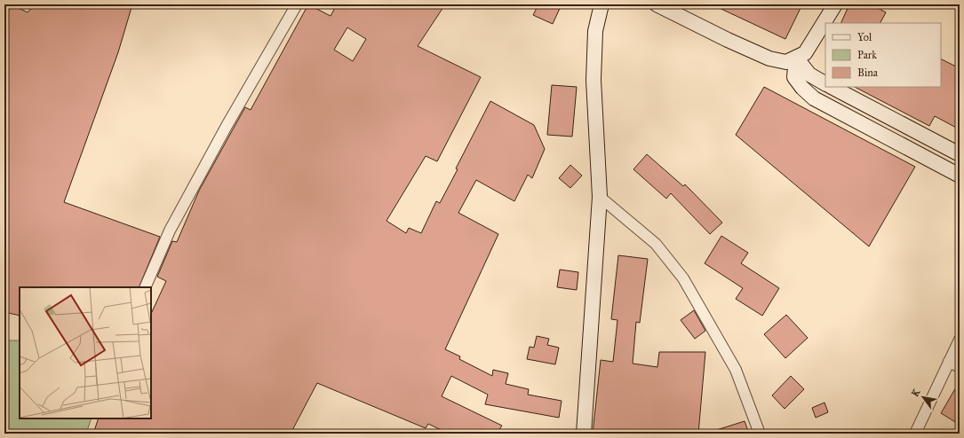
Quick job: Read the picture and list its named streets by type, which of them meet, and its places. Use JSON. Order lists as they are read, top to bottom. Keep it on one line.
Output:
{"legend":["Yol","Park","Bina"],"north":"top left"}
